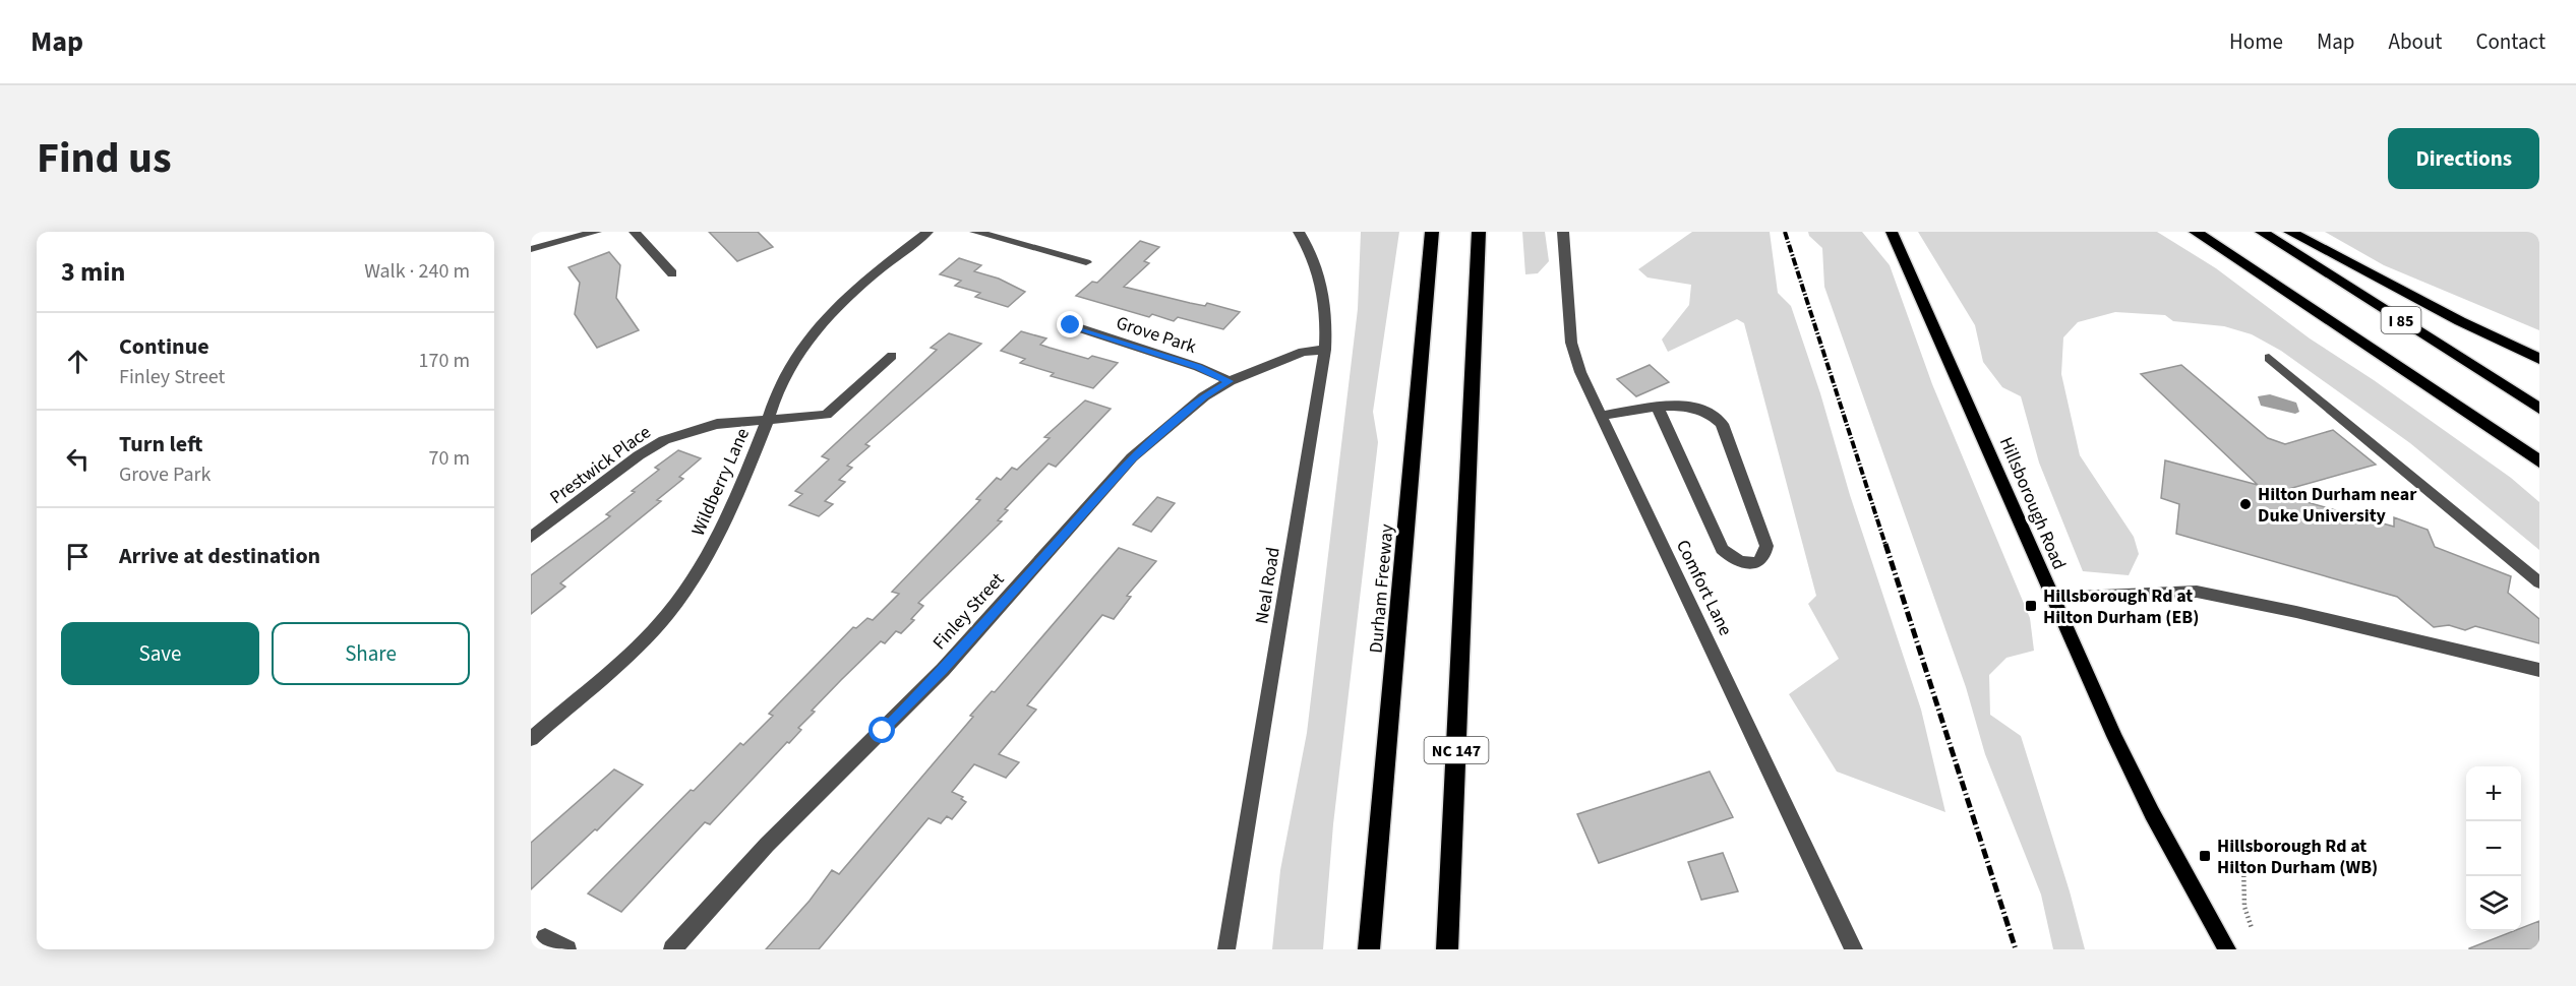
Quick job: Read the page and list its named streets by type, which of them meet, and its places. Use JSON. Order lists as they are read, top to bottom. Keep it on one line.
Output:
{"streets":{"highway":["I 85","Durham Freeway","NC 147"],"main road":["Hillsborough Road"],"street":["Grove Park","Prestwick Place","Wildberry Lane","Neal Road","Comfort Lane","Finley Street"]},"crossings":[["Grove Park","Finley Street"],["Prestwick Place","Wildberry Lane"],["Neal Road","Finley Street"]],"places":{"other":["Hilton Durham near Duke University"],"transit":["Hillsborough Rd at Hilton Durham (EB)","Hillsborough Rd at Hilton Durham (WB)"]},"page":{"header":"Map","nav":["Home","Map","About","Contact"],"title":"Find us","buttons":["Directions",["Save","Share"]],"heading":["3 min","Walk · 240 m"],"list":[["Continue","Finley Street","170 m"],["Turn left","Grove Park","70 m"],"Arrive at destination"],"map_buttons":["+","−"]}}
